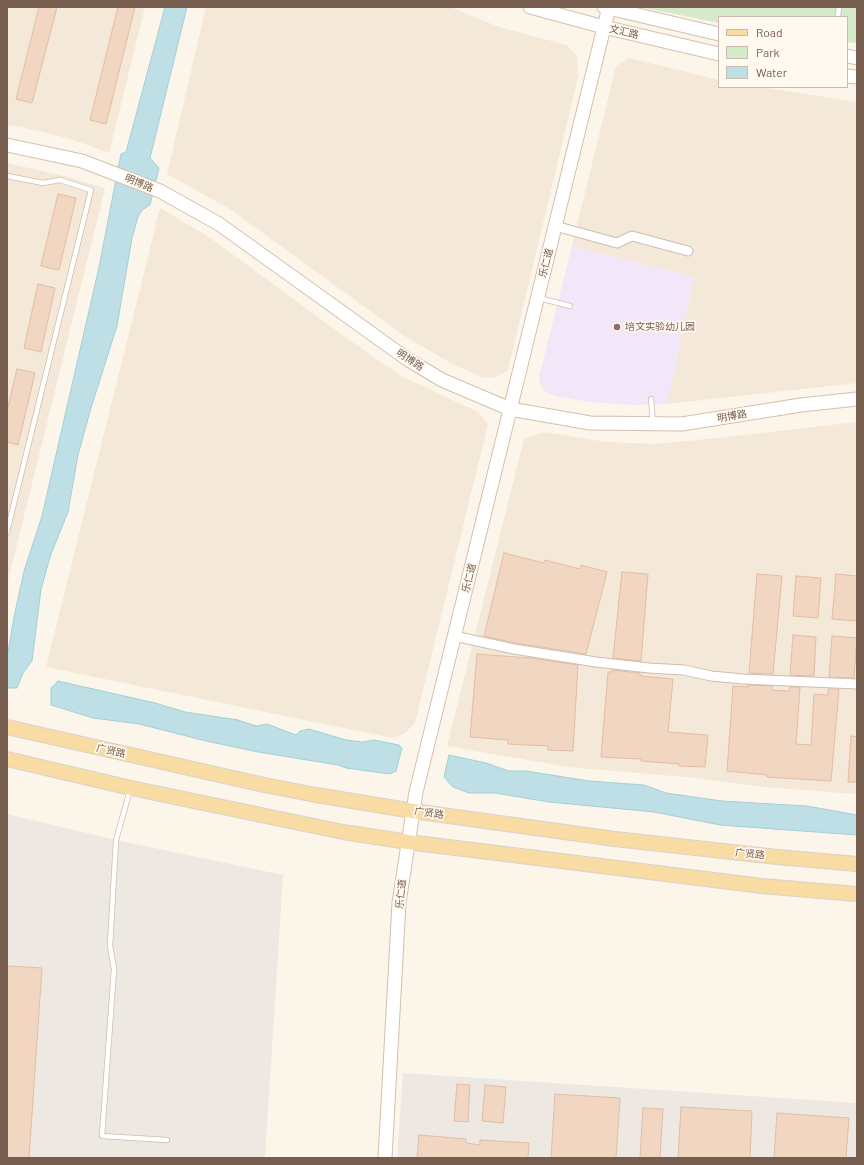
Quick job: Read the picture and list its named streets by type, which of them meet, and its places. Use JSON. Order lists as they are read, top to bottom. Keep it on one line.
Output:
{"streets":{"main road":["广贤路"],"street":["文汇路","明博路","乐仁道"]},"crossings":[["文汇路","乐仁道"],["明博路","乐仁道"],["乐仁道","广贤路"]],"places":["培文实验幼儿园"],"legend":["Road","Park","Water"]}
